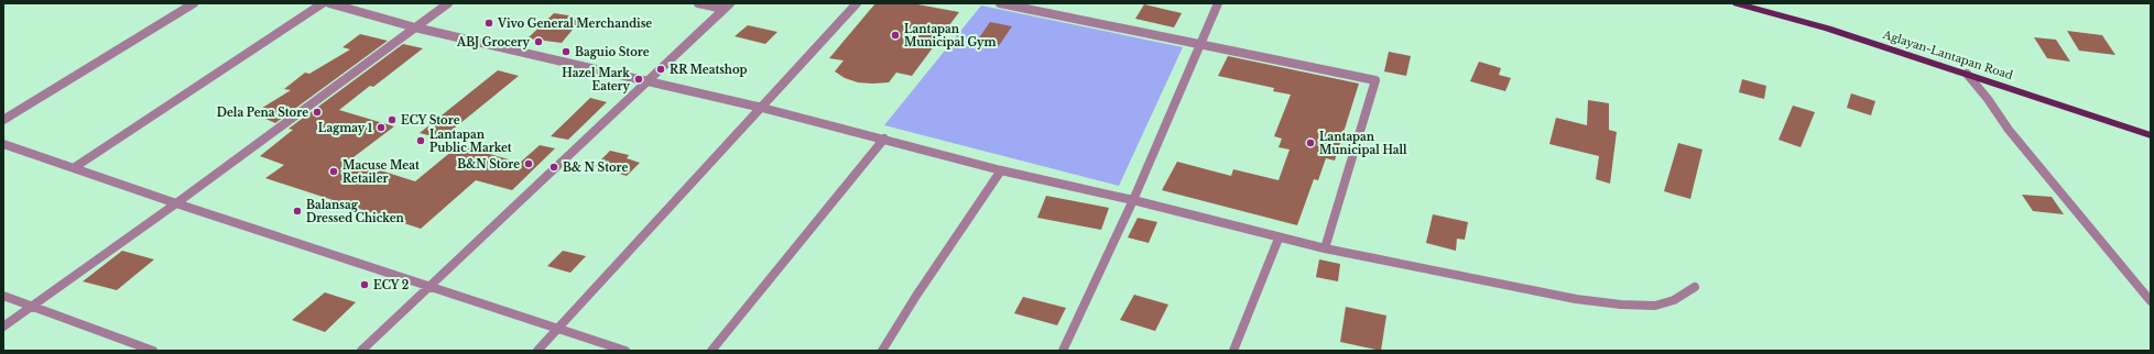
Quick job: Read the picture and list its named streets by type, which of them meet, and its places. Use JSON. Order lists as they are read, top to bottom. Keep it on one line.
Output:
{"streets":{"main road":["Aglayan-Lantapan Road"]},"places":["Vivo General Merchandise","Lantapan Municipal Gym","ABJ Grocery","Baguio Store","RR Meatshop","Hazel Mark Eatery","Dela Pena Store","ECY Store","Lagmay 1","Lantapan Public Market","Lantapan Municipal Hall","B&N Store","B& N Store","Macuse Meat Retailer","Balansag Dressed Chicken","ECY 2"]}
